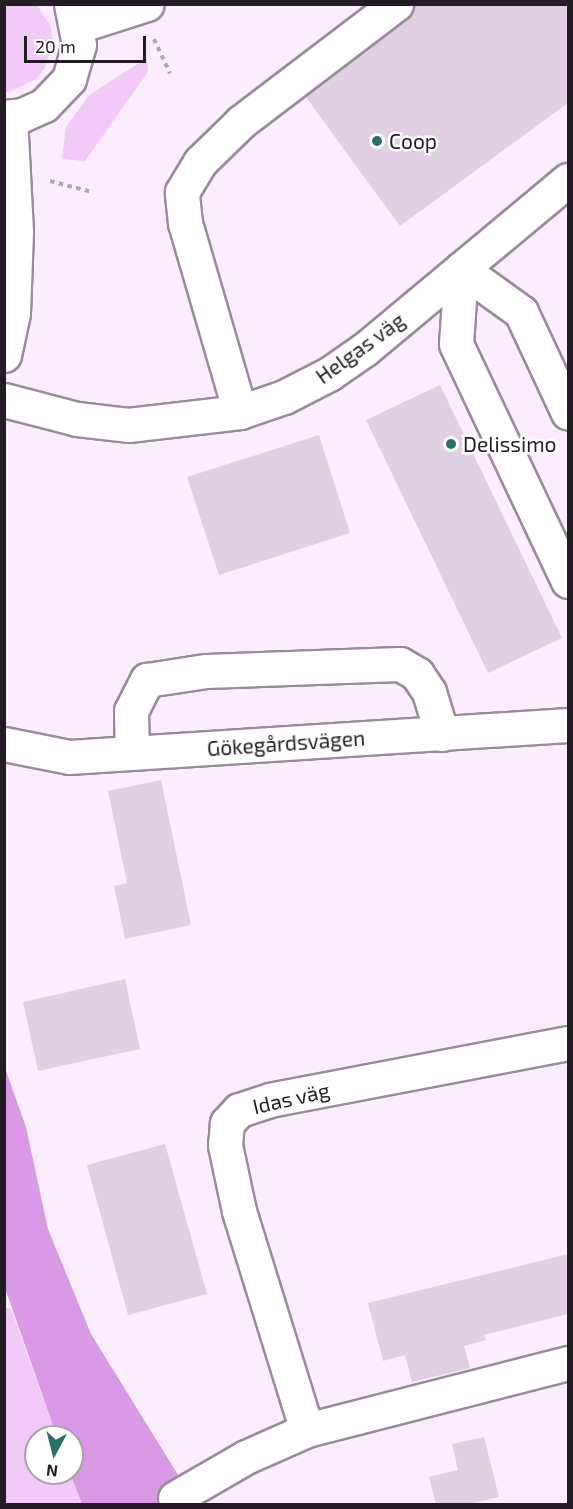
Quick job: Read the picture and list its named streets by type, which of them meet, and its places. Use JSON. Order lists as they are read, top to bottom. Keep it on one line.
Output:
{"streets":{"street":["Helgas väg","Gökegårdsvägen","Idas väg"]},"places":["Coop","Delissimo"],"scale_bar":"20 m","north":"bottom"}
